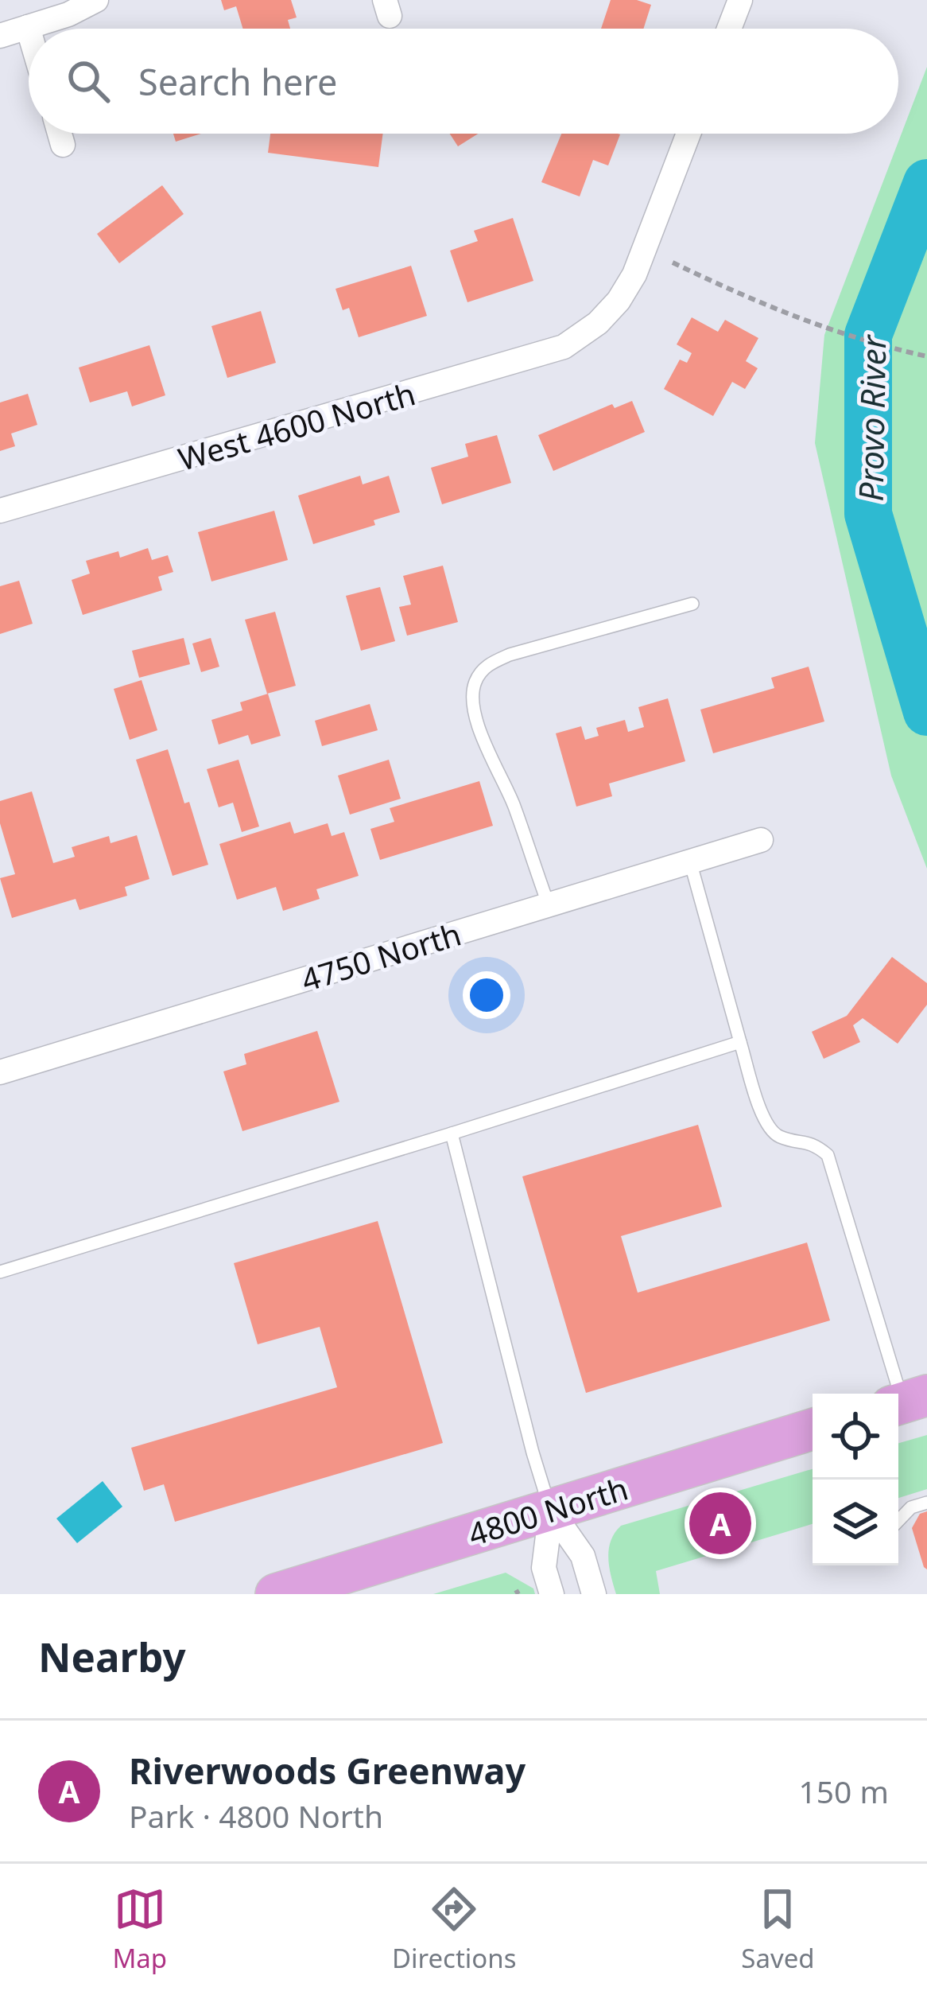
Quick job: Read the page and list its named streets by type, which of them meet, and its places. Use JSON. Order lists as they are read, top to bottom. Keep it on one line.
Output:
{"streets":{"main road":["4800 North"],"street":["West 4600 North","4750 North"]},"water":["Provo River"],"page":{"search":"Search here","pins":"A","heading":"Nearby","list":[{"mark":"A","name":"Riverwoods Greenway","note":"Park · 4800 North","value":"150 m"}],"nav":["Map","Directions","Saved"]}}
